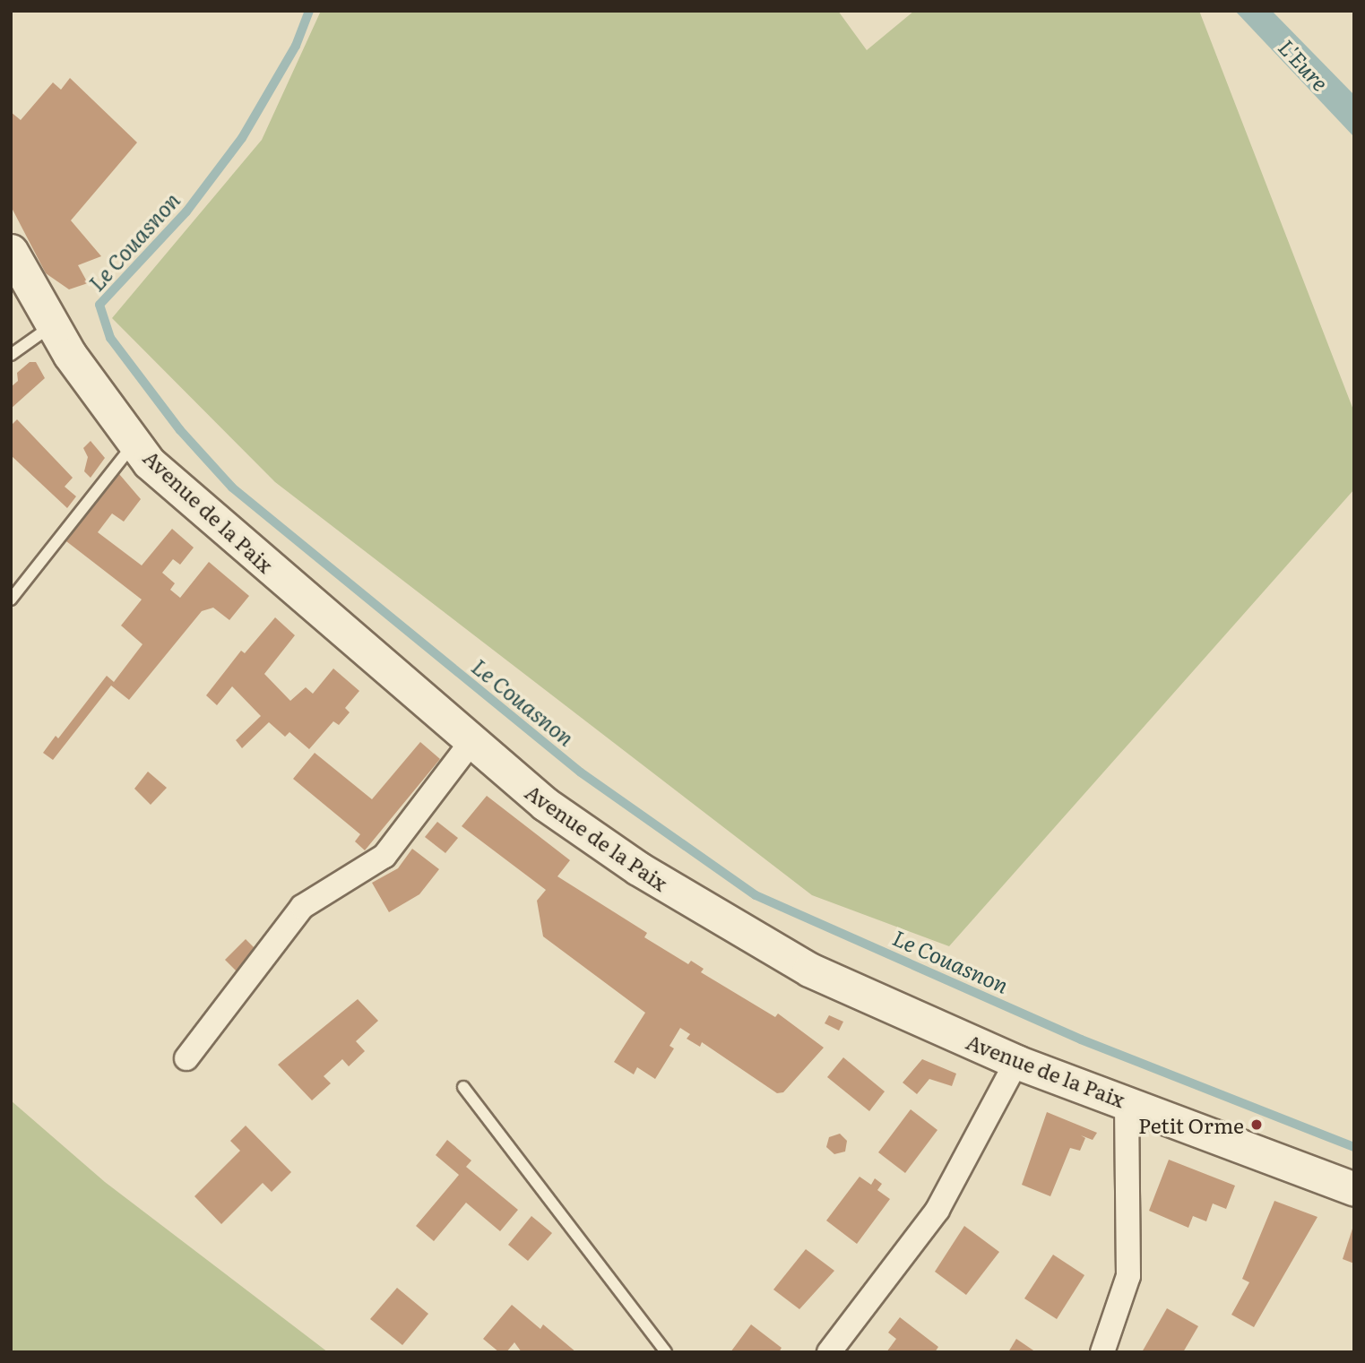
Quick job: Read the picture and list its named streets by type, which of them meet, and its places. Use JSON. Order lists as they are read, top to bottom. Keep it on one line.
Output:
{"streets":{"main road":["Avenue de la Paix"]},"water":["L'Eure","Le Couasnon"],"places":["Petit Orme"]}
